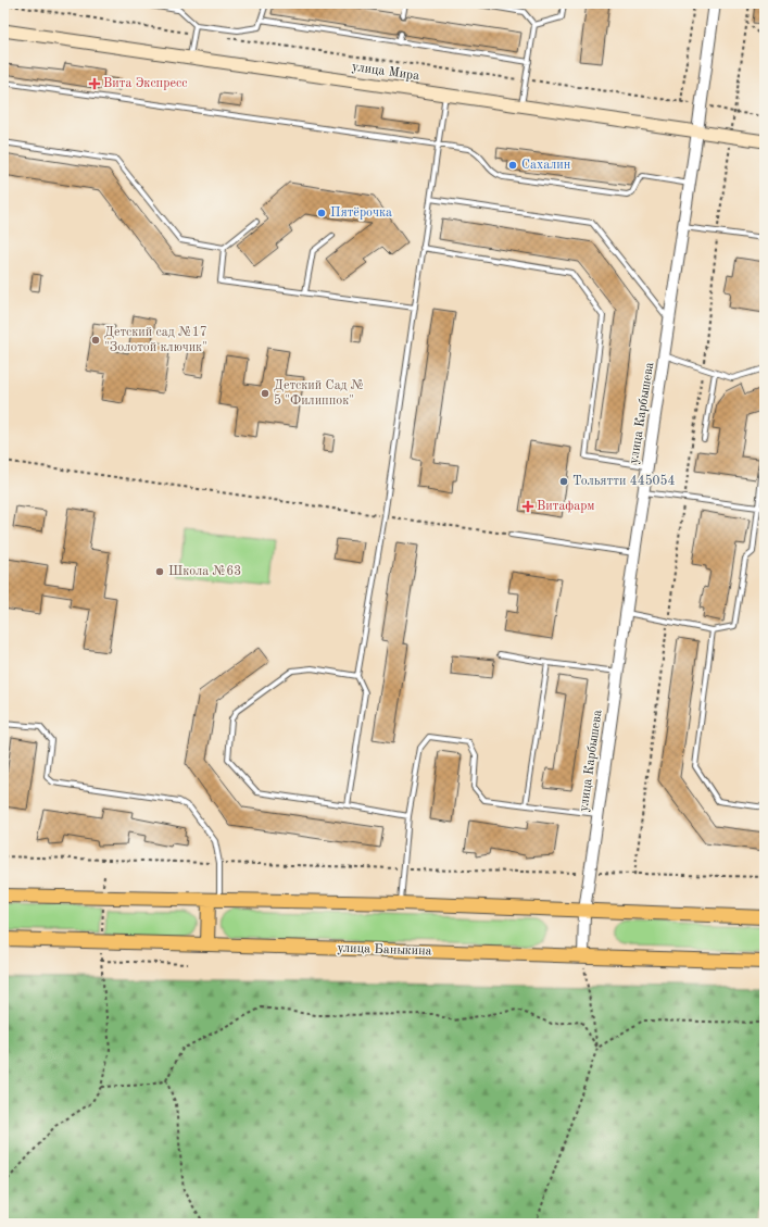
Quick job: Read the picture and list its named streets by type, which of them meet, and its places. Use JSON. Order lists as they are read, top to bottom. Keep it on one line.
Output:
{"streets":{"main road":["улица Мира","улица Баныкина"],"street":["улица Карбышева"]},"crossings":[["улица Мира","улица Карбышева"],["улица Карбышева","улица Баныкина"]],"places":{"health":["Вита Экспресс","Витафарм"],"other":["Сахалин","Пятёрочка","Детский сад №17 \"Золотой ключик\"","Детский Сад № 5 \"Филиппок\"","Тольятти 445054","Школа №63"]}}
